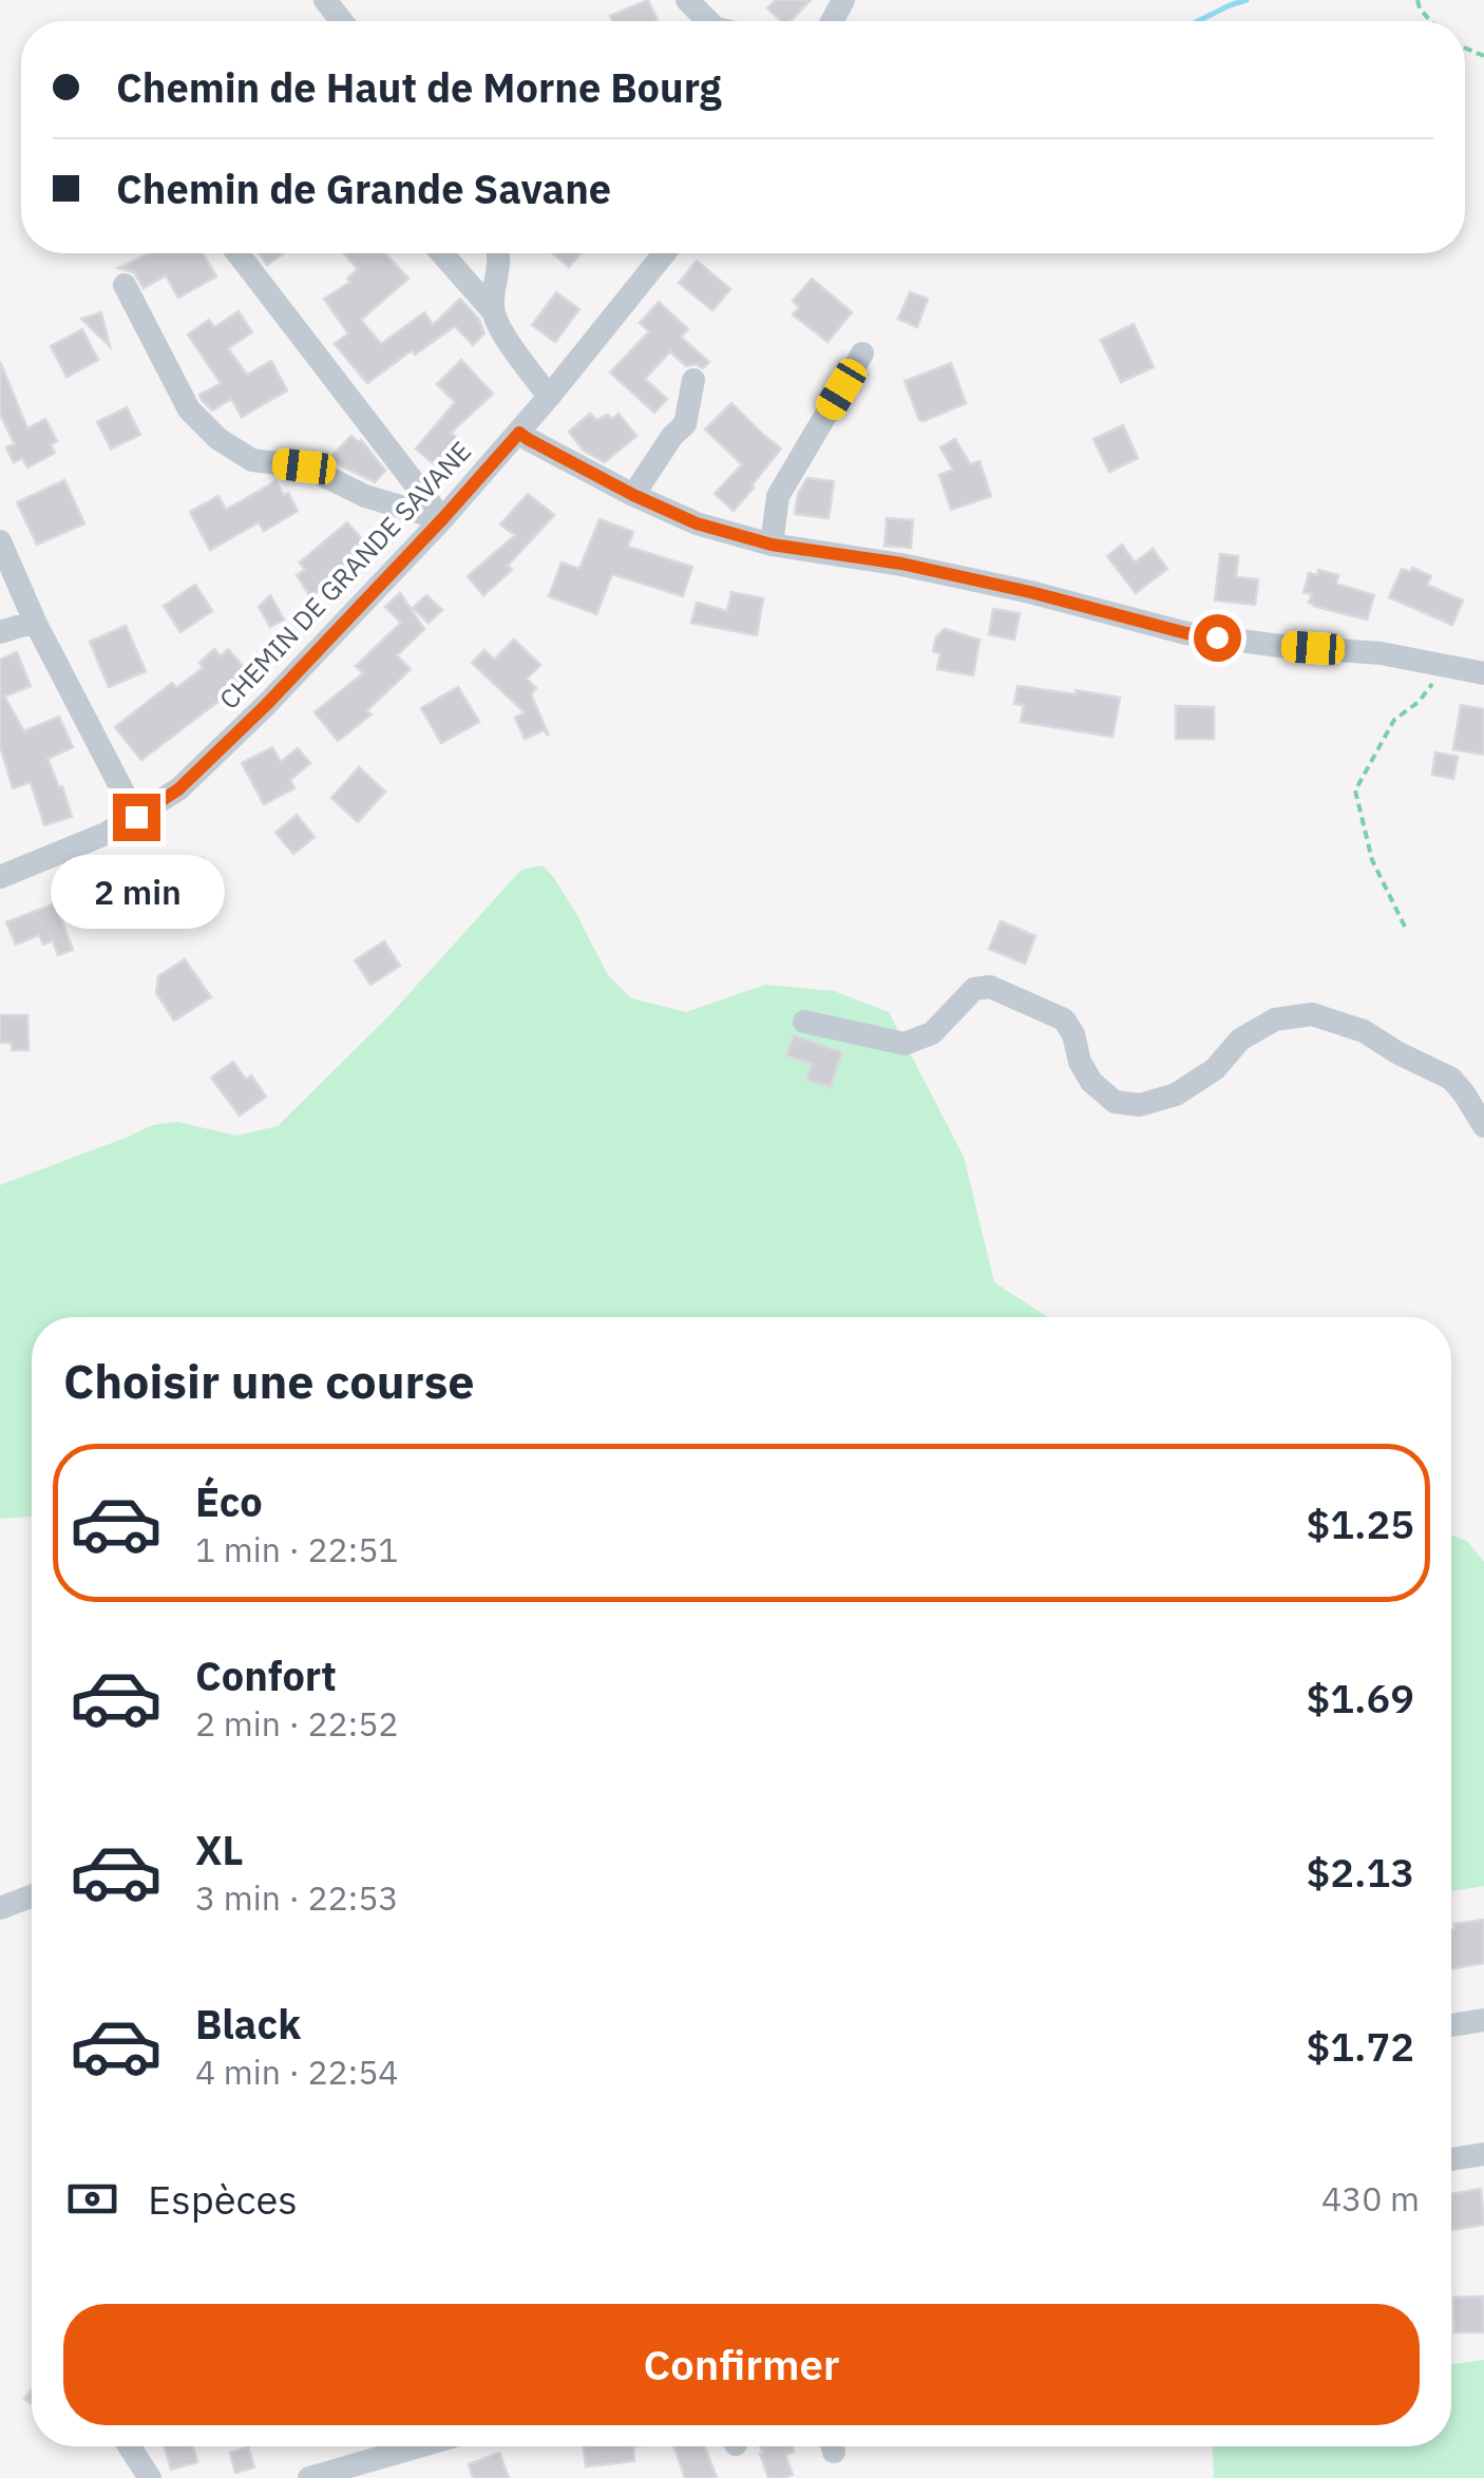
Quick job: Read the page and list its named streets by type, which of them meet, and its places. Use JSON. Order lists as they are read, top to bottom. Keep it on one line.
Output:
{"streets":{"street":["CHEMIN DE GRANDE SAVANE"]},"page":{"banner":["Chemin de Haut de Morne Bourg","Chemin de Grande Savane"],"bubble":"2 min","heading":"Choisir une course","list":[{"name":"Éco","note":"1 min · 22:51","value":"$1.25"},{"name":"Confort","note":"2 min · 22:52","value":"$1.69"},{"name":"XL","note":"3 min · 22:53","value":"$2.13"},{"name":"Black","note":"4 min · 22:54","value":"$1.72"}],"pay":["Espèces","430 m"],"buttons":"Confirmer"}}
